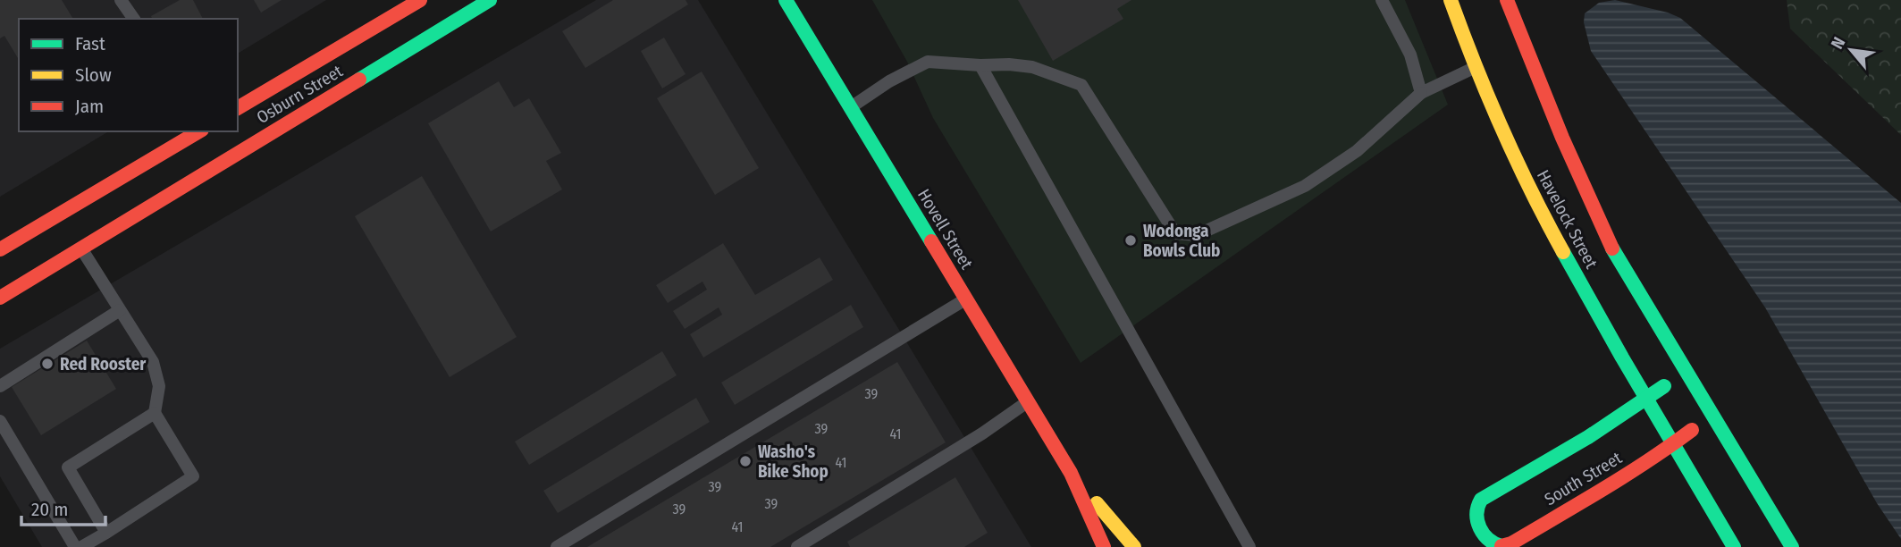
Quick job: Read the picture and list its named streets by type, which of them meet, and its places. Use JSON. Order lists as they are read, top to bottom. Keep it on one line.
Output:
{"streets":{"street":["Osburn Street","Havelock Street","Hovell Street","South Street"]},"crossings":[["Havelock Street","South Street"]],"places":["Wodonga Bowls Club","Red Rooster","Washo's Bike Shop"],"house_numbers":["39","39","41","41","39","39","39","41"],"legend":["Fast","Slow","Jam"],"scale_bar":"20 m","north":"top left"}
